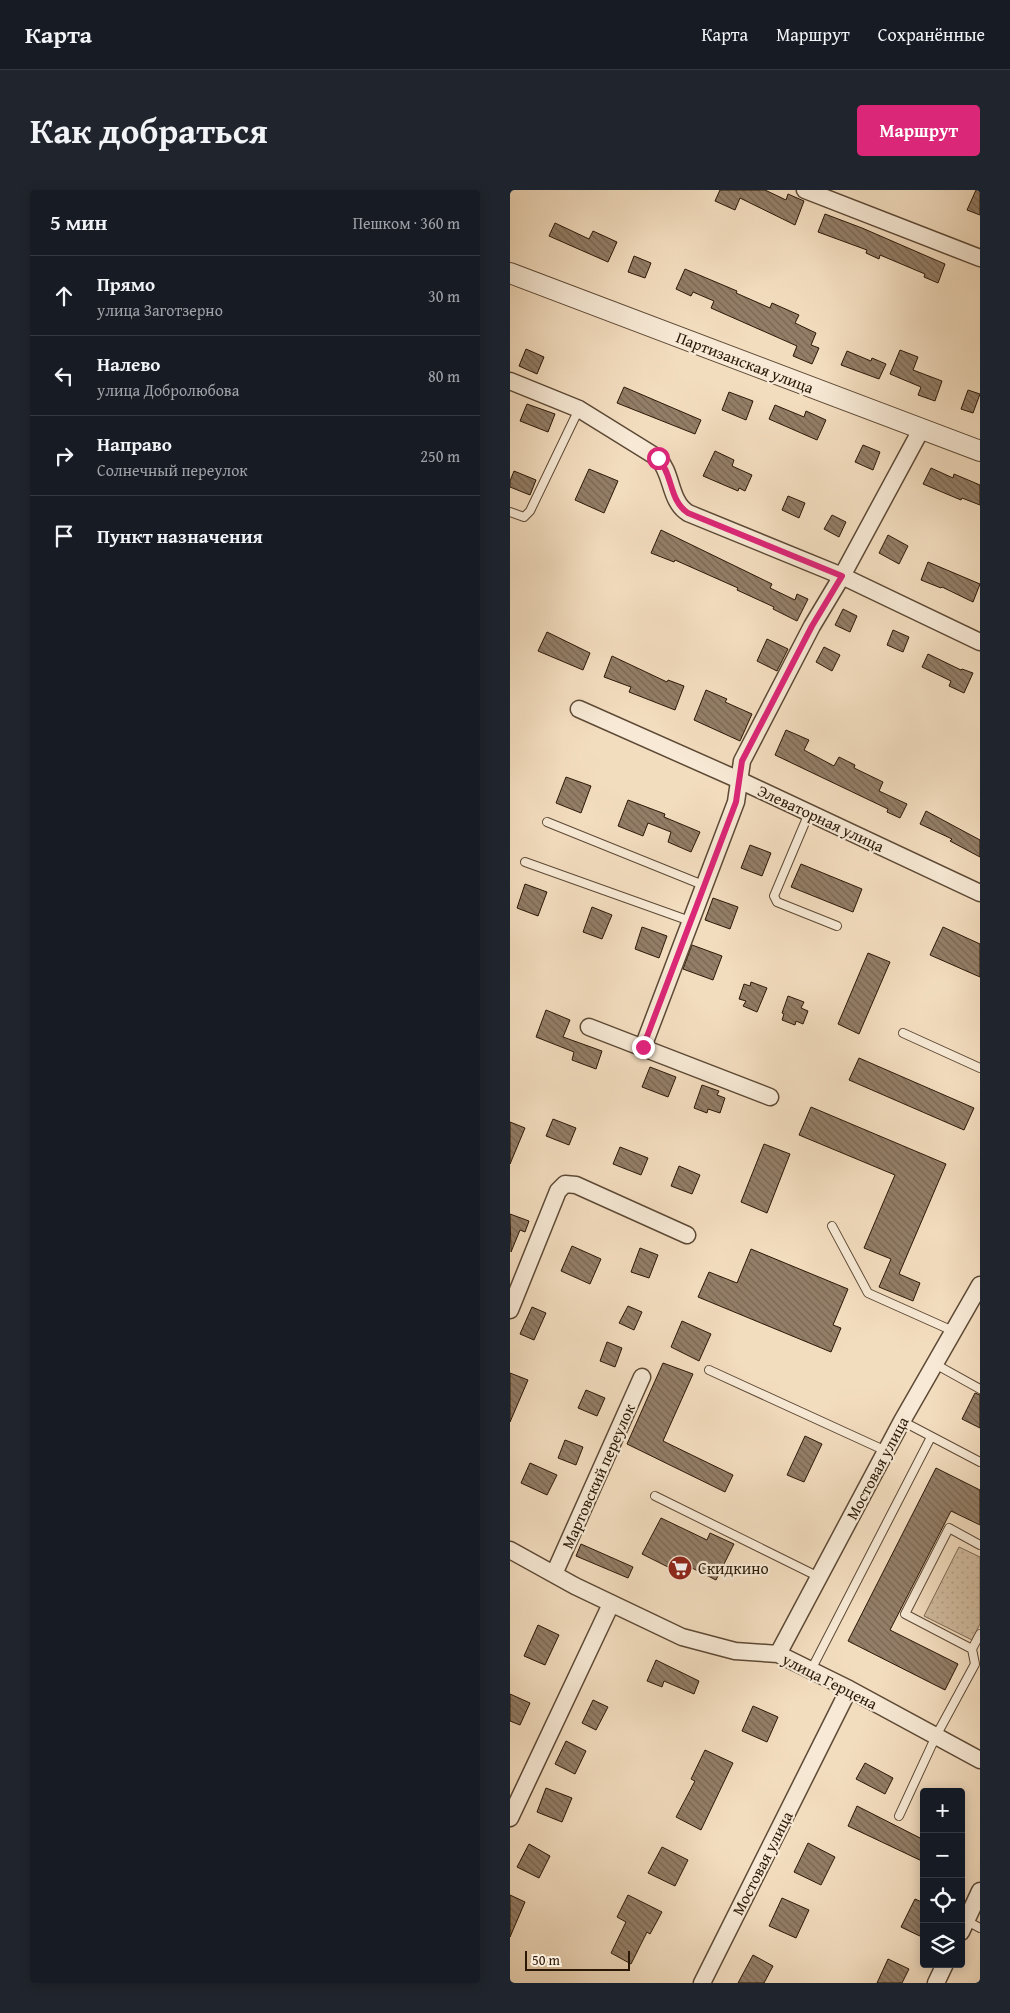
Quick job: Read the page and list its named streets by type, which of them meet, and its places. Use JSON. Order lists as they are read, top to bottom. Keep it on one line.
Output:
{"streets":{"street":["Партизанская улица","Элеваторная улица","Мостовая улица","Мартовский переулок","улица Герцена"]},"crossings":[["Мостовая улица","улица Герцена"],["Мартовский переулок","улица Герцена"]],"places":{"supermarket":["Скидкино"]},"scale_bar":"50 m","page":{"header":"Карта","nav":["Карта","Маршрут","Сохранённые"],"title":"Как добраться","buttons":"Маршрут","heading":["5 мин","Пешком · 360 m"],"list":[["Прямо","улица Заготзерно","30 m"],["Налево","улица Добролюбова","80 m"],["Направо","Солнечный переулок","250 m"],"Пункт назначения"],"map_buttons":["+","−"],"scale":"50 m"}}
